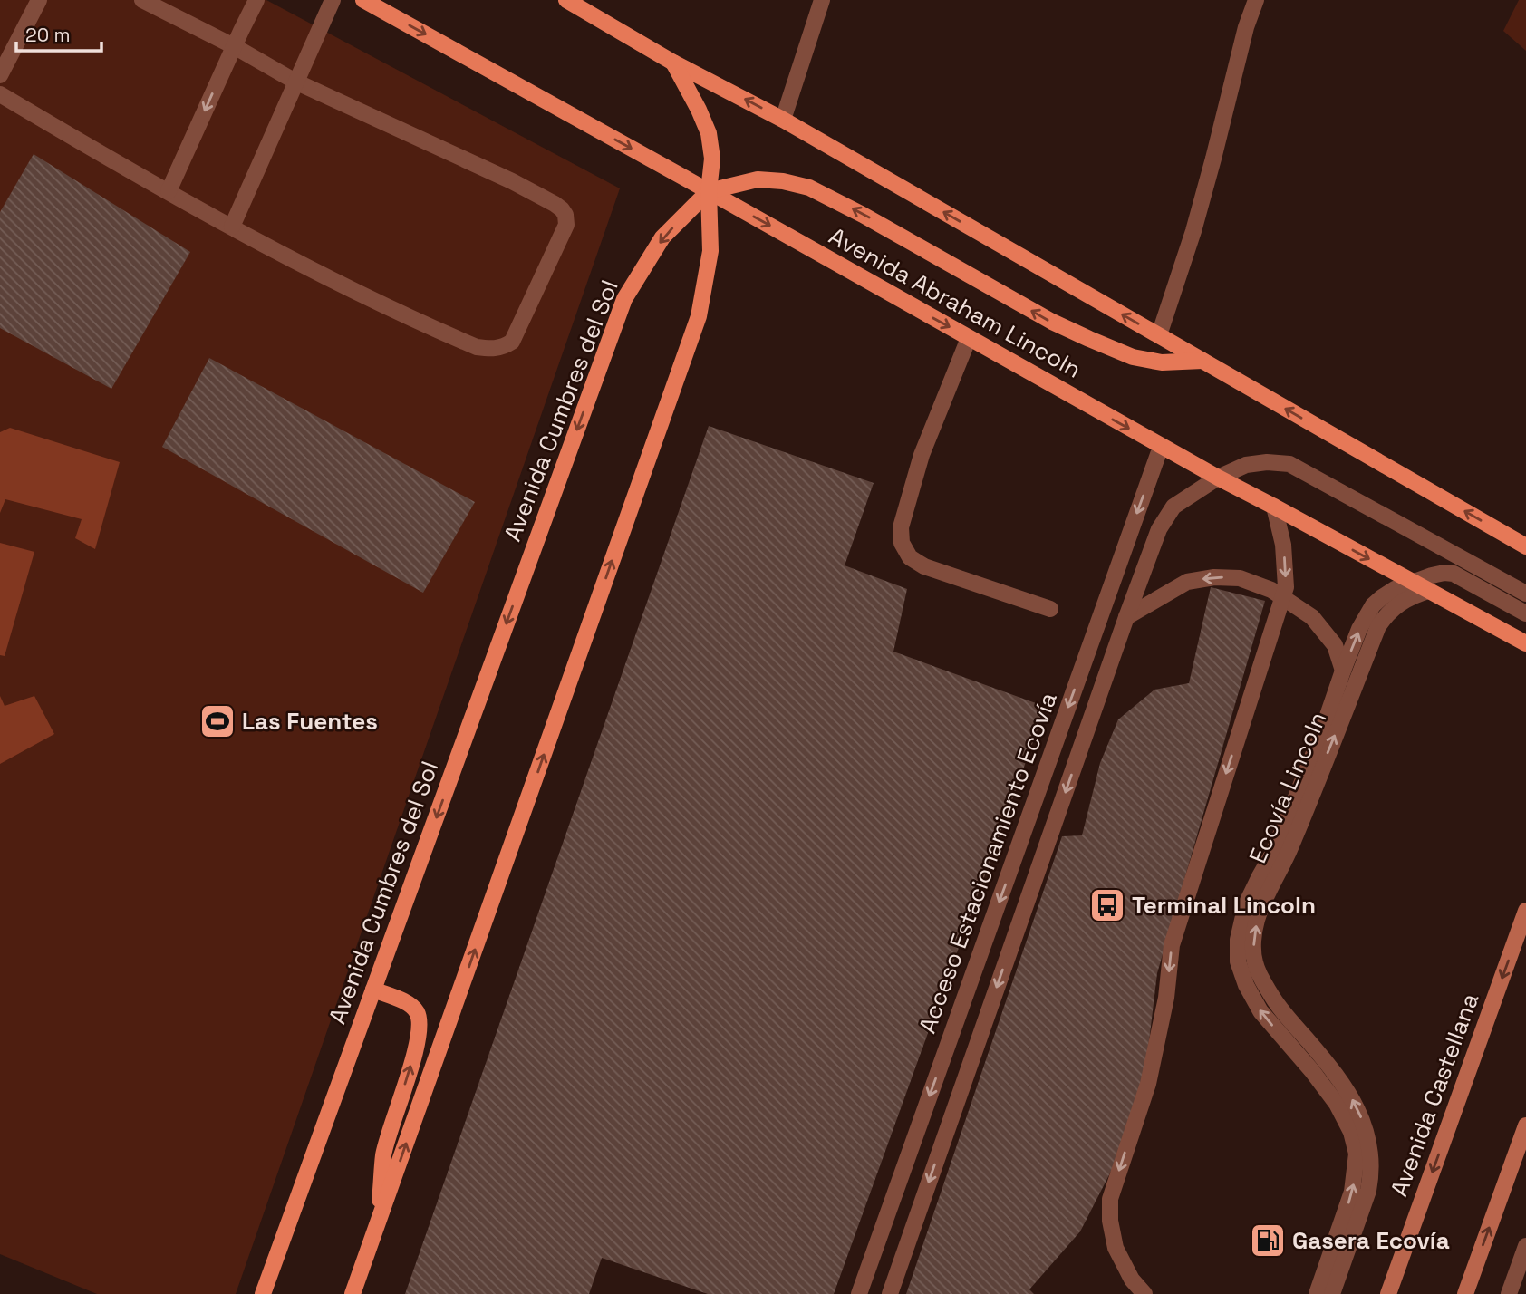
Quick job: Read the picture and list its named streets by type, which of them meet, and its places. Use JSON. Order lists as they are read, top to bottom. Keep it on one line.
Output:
{"streets":{"main road":["Avenida Abraham Lincoln","Avenida Cumbres del Sol"],"street":["Ecovía Lincoln","Acceso Estacionamiento Ecovía","Avenida Castellana"]},"crossings":[["Avenida Abraham Lincoln","Avenida Cumbres del Sol"],["Avenida Abraham Lincoln","Ecovía Lincoln"],["Avenida Abraham Lincoln","Acceso Estacionamiento Ecovía"]],"places":{"sports":["Las Fuentes"],"bus stop":["Terminal Lincoln"],"fuel station":["Gasera Ecovía"]},"scale_bar":"20 m"}
